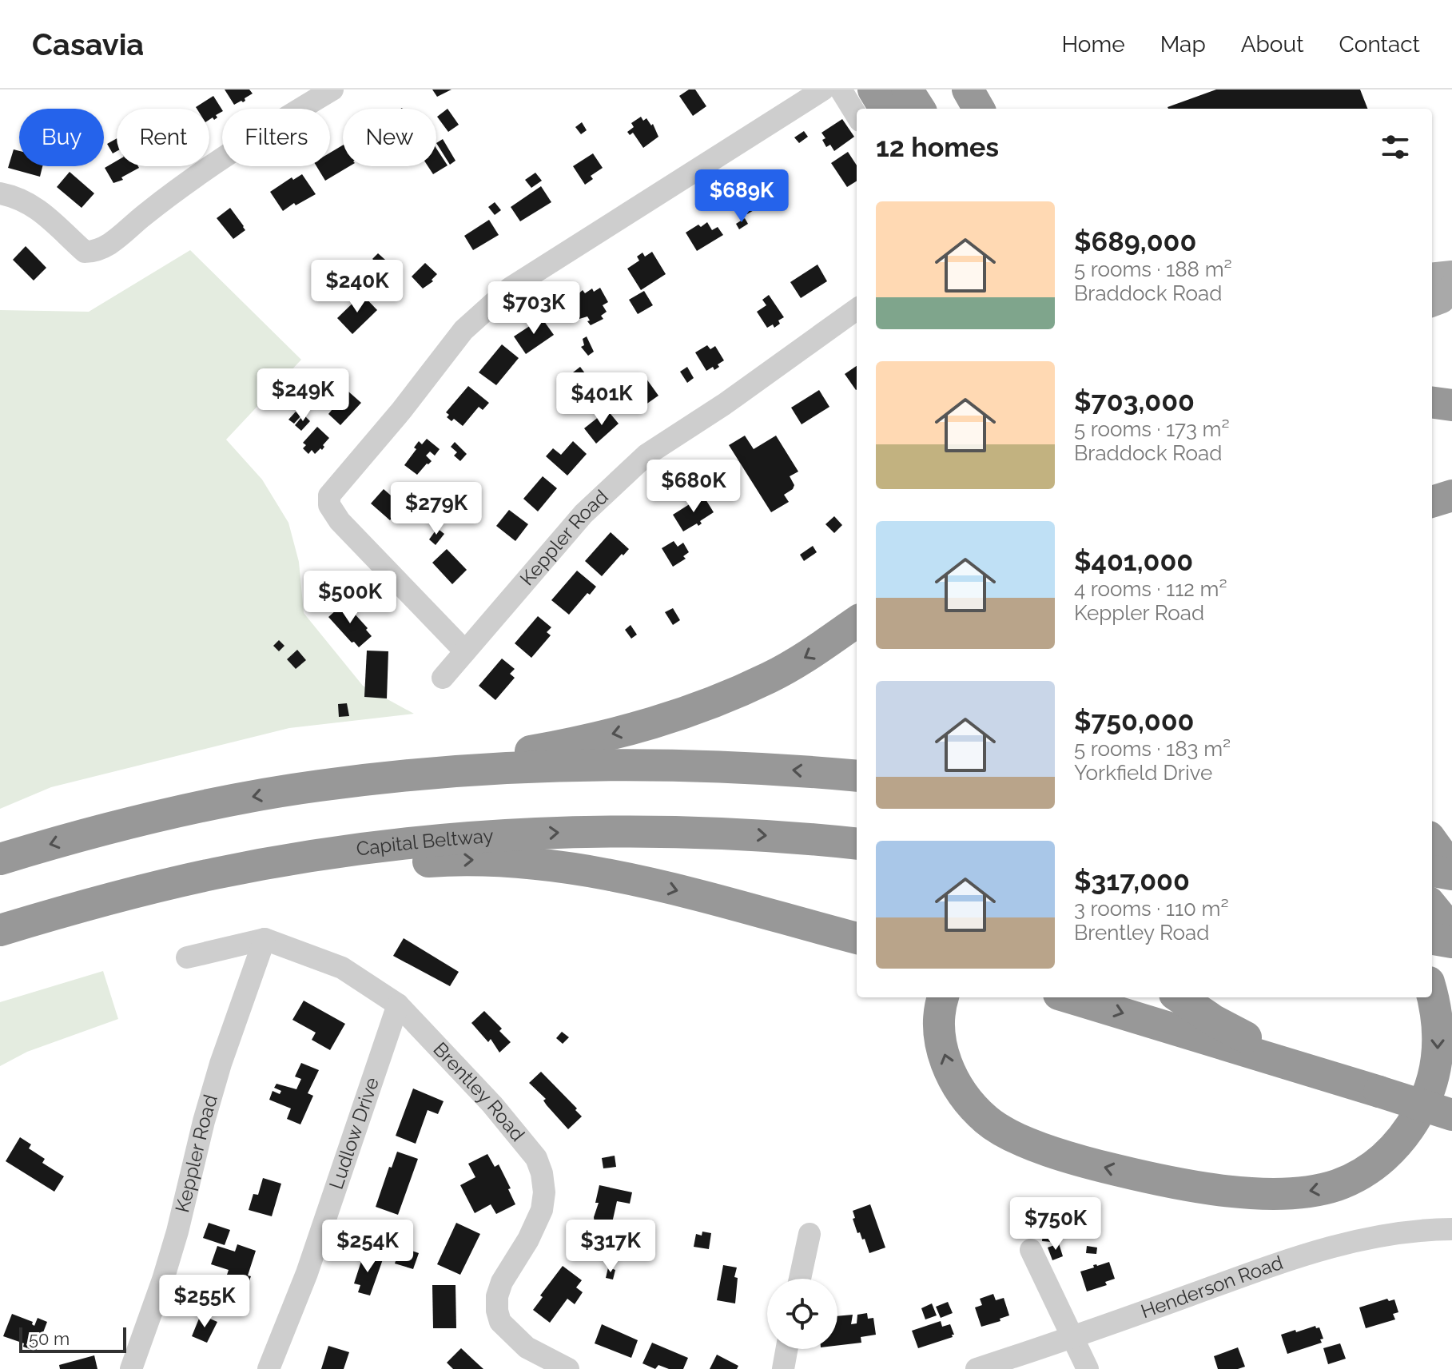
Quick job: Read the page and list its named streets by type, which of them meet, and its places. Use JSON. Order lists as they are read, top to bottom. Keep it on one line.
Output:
{"streets":{"highway":["Capital Beltway"],"street":["Keppler Road","Brentley Road","Ludlow Drive","Henderson Road"]},"crossings":[["Keppler Road","Brentley Road"],["Brentley Road","Ludlow Drive"]],"scale_bar":"50 m","page":{"header":"Casavia","nav":["Home","Map","About","Contact"],"chip":["Buy","Rent","Filters","New"],"heading":"12 homes","price":["$689K","$240K","$703K","$249K","$401K","$680K","$279K","$500K","$750K","$254K","$317K","$255K"],"list":[{"name":"$689,000","note":"5 rooms · 188 m² · Braddock Road"},{"name":"$703,000","note":"5 rooms · 173 m² · Braddock Road"},{"name":"$401,000","note":"4 rooms · 112 m² · Keppler Road"},{"name":"$750,000","note":"5 rooms · 183 m² · Yorkfield Drive"},{"name":"$317,000","note":"3 rooms · 110 m² · Brentley Road"}],"scale":"50 m"}}
